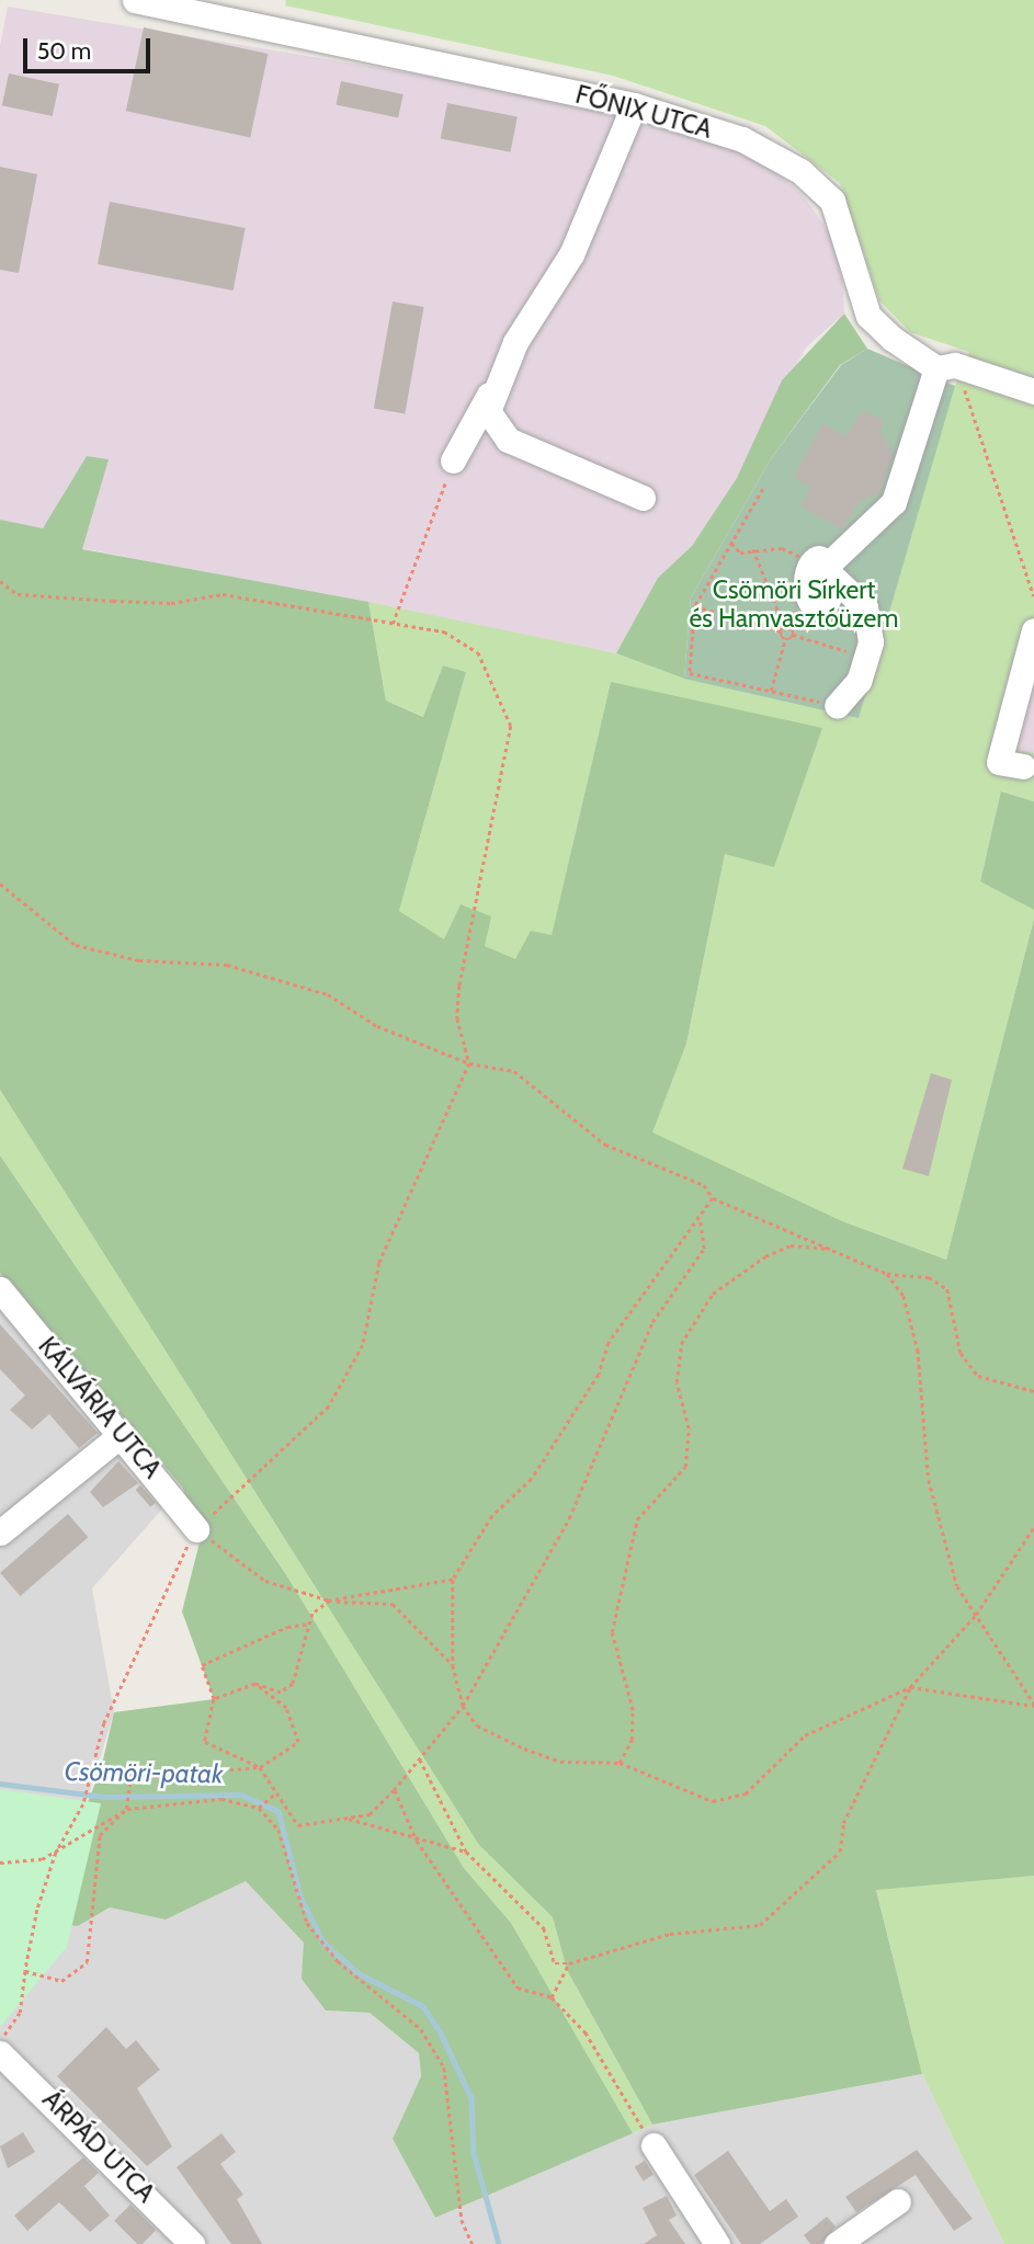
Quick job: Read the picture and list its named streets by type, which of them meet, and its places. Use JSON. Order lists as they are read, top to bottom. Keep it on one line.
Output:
{"streets":{"street":["FŐNIX UTCA","KÁLVÁRIA UTCA","ÁRPÁD UTCA"]},"water":["Csömöri-patak"],"parks":["Csömöri Sírkert és Hamvasztóüzem"],"scale_bar":"50 m"}
